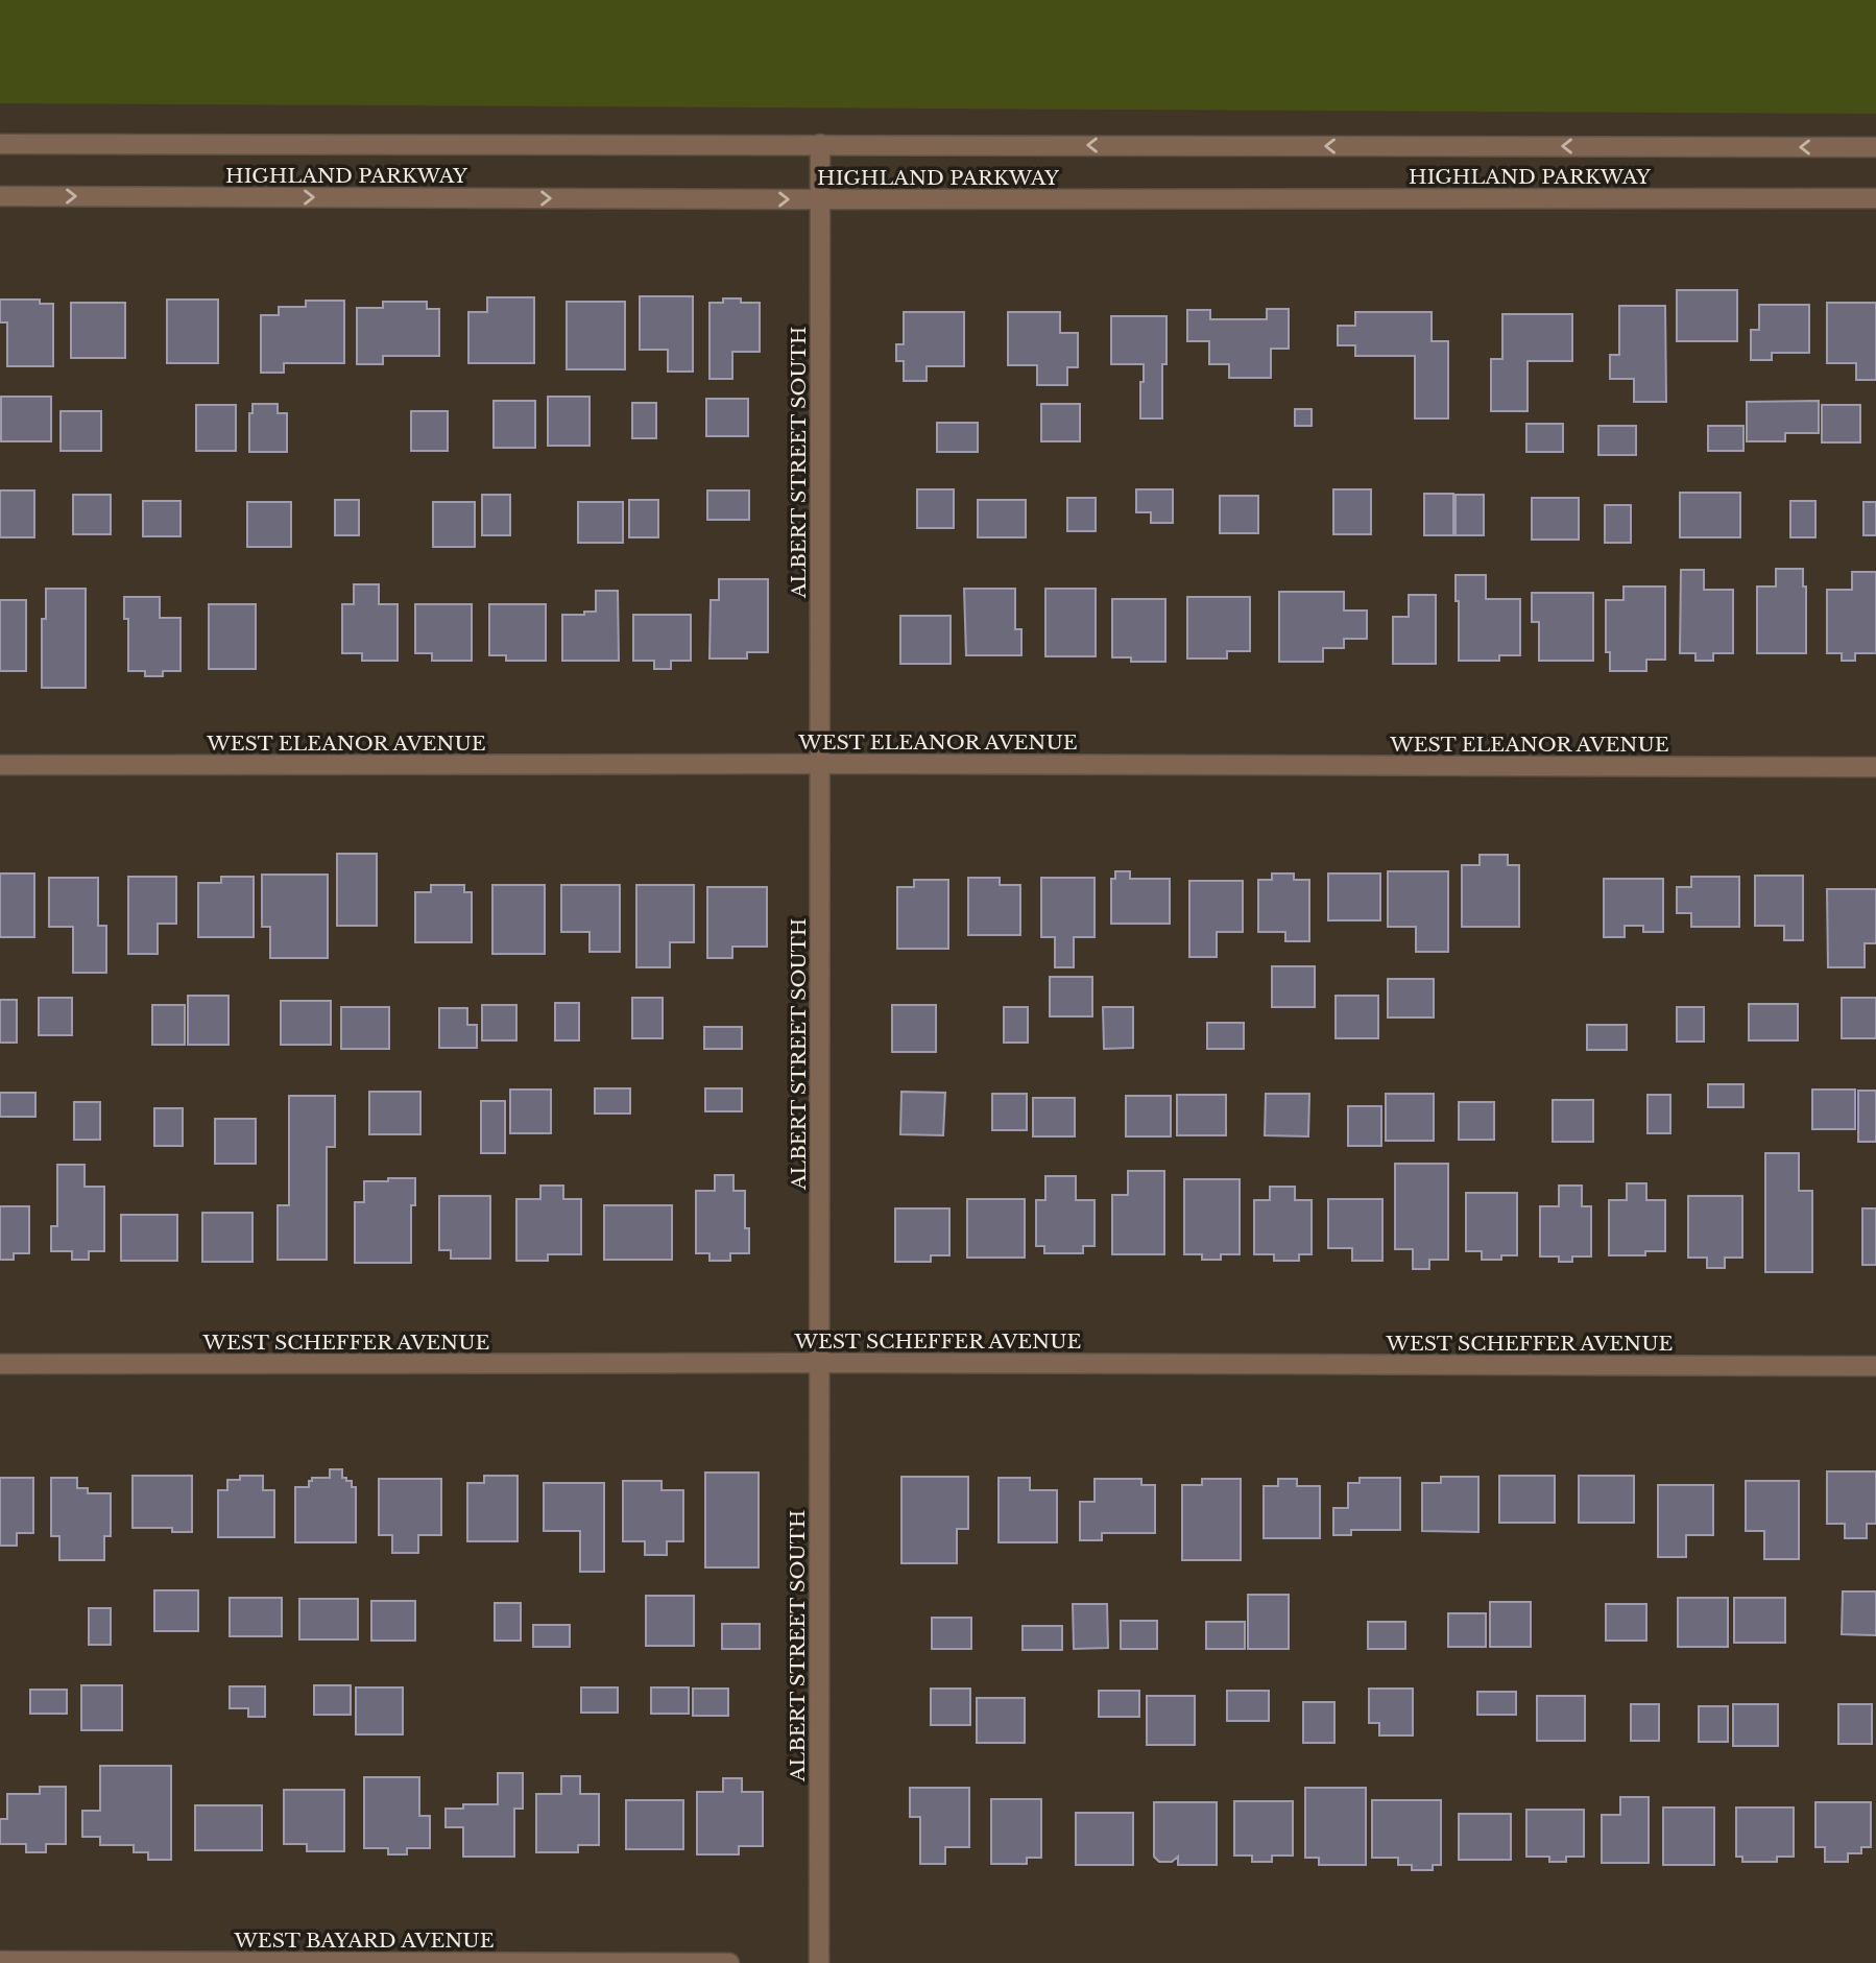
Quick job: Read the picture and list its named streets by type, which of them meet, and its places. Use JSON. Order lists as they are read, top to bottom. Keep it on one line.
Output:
{"streets":{"street":["HIGHLAND PARKWAY","ALBERT STREET SOUTH","WEST ELEANOR AVENUE","WEST SCHEFFER AVENUE","WEST BAYARD AVENUE"]},"crossings":[["HIGHLAND PARKWAY","ALBERT STREET SOUTH"],["ALBERT STREET SOUTH","WEST ELEANOR AVENUE"],["ALBERT STREET SOUTH","WEST SCHEFFER AVENUE"]]}
